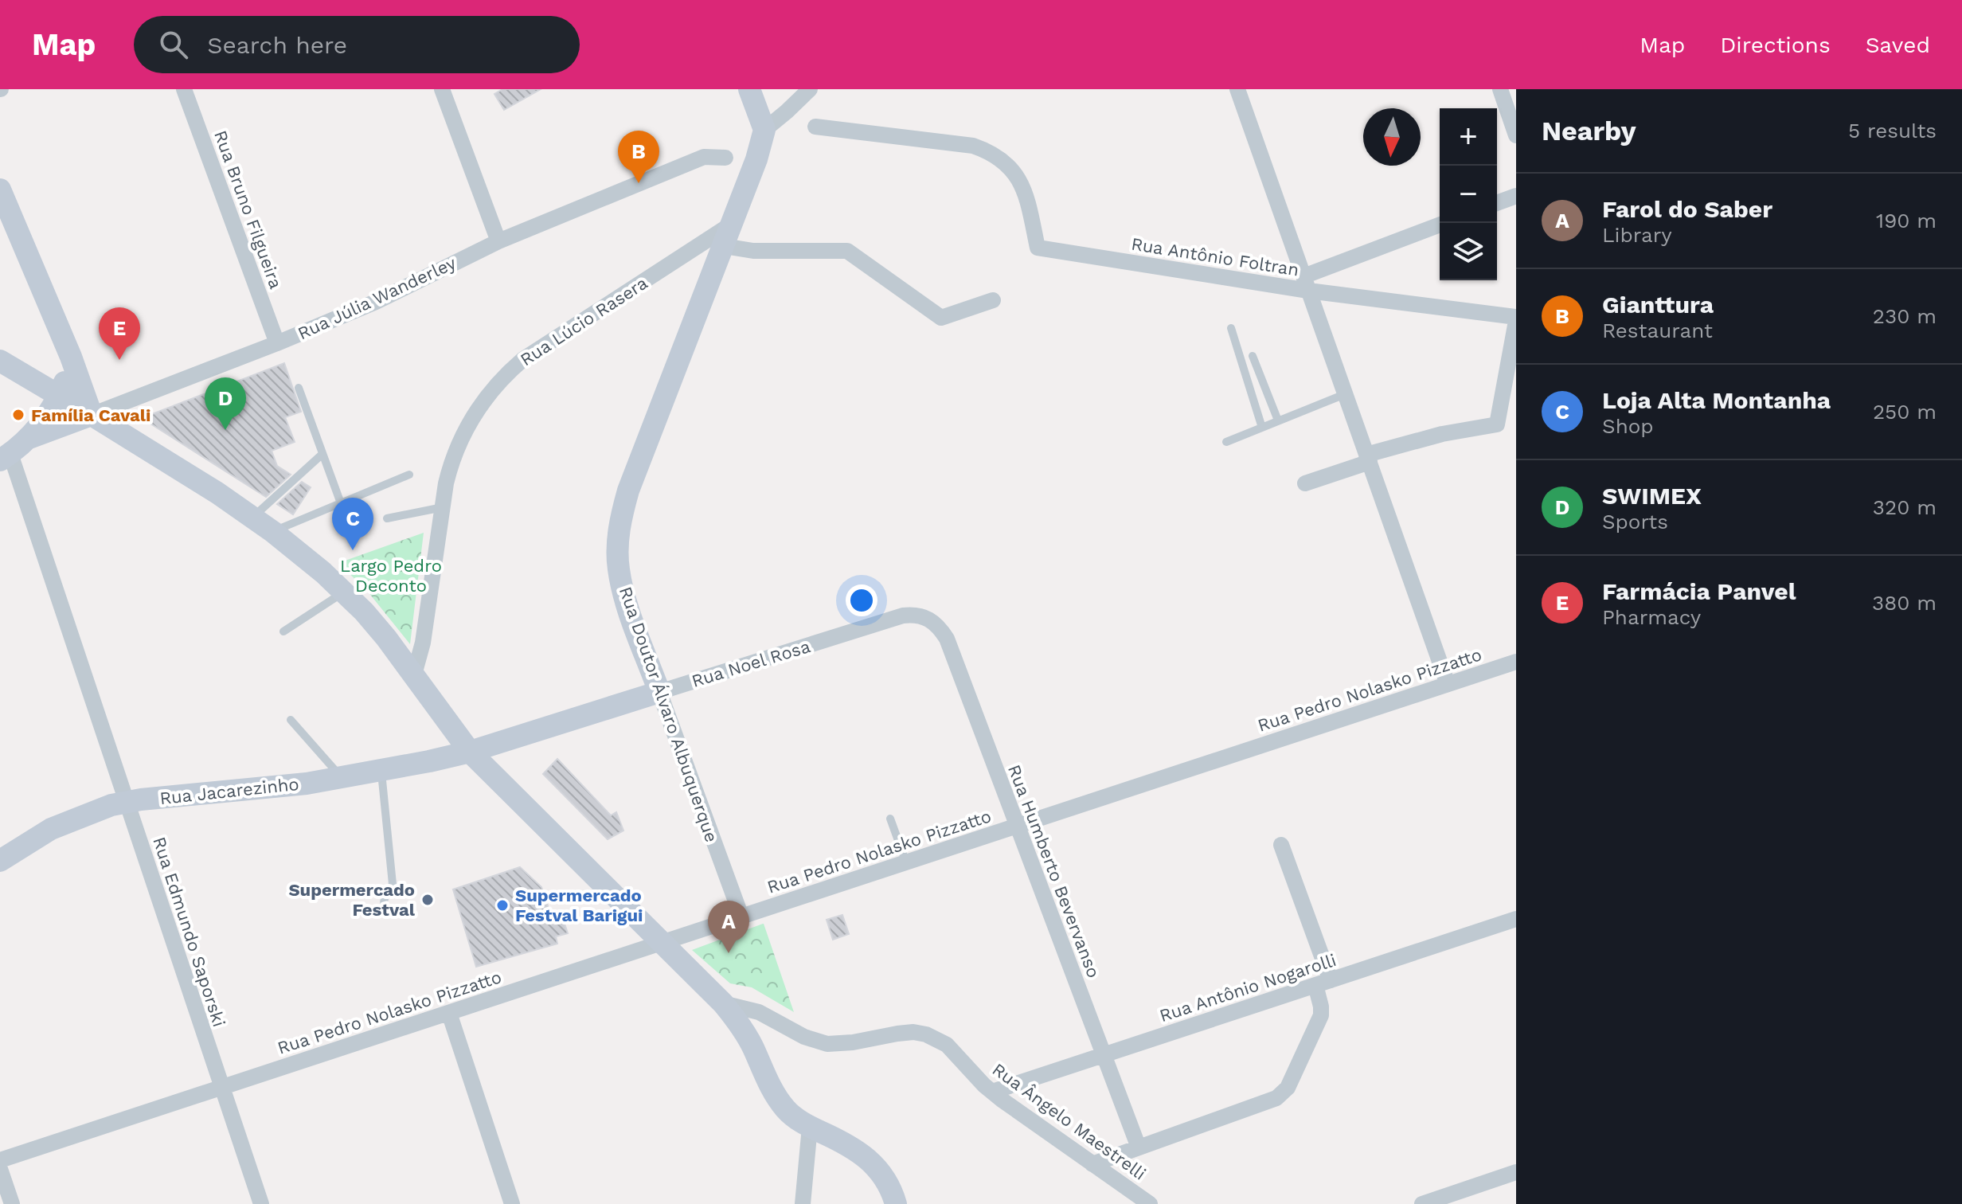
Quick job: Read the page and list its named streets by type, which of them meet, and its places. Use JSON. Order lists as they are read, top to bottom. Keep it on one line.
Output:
{"streets":{"main road":["Rua Júlia Wanderley","Rua Noel Rosa","Rua Doutor Álvaro Albuquerque","Rua Jacarezinho"],"street":["Rua Bruno Filgueira","Rua Antônio Foltran","Rua Lúcio Rasera","Rua Pedro Nolasko Pizzatto","Rua Humberto Bevervanso","Rua Edmundo Saporski","Rua Antônio Nogarolli","Rua Ângelo Maestrelli"]},"crossings":[["Rua Bruno Filgueira","Rua Júlia Wanderley"],["Rua Júlia Wanderley","Rua Edmundo Saporski"],["Rua Lúcio Rasera","Rua Doutor Álvaro Albuquerque"],["Rua Noel Rosa","Rua Doutor Álvaro Albuquerque"],["Rua Noel Rosa","Rua Jacarezinho"],["Rua Noel Rosa","Rua Humberto Bevervanso"],["Rua Pedro Nolasko Pizzatto","Rua Doutor Álvaro Albuquerque"],["Rua Pedro Nolasko Pizzatto","Rua Humberto Bevervanso"],["Rua Pedro Nolasko Pizzatto","Rua Edmundo Saporski"],["Rua Jacarezinho","Rua Edmundo Saporski"],["Rua Humberto Bevervanso","Rua Antônio Nogarolli"],["Rua Antônio Nogarolli","Rua Ângelo Maestrelli"]],"parks":["Largo Pedro Deconto"],"places":["Família Cavali","Supermercado Festval","Supermercado Festval Barigui"],"north":"bottom","page":{"header":"Map","search":"Search here","nav":["Map","Directions","Saved"],"heading":["Nearby","5 results"],"map_buttons":["+","−"],"pins":["B","E","D","C","A"],"list":[{"mark":"A","name":"Farol do Saber","note":"Library","value":"190 m"},{"mark":"B","name":"Gianttura","note":"Restaurant","value":"230 m"},{"mark":"C","name":"Loja Alta Montanha","note":"Shop","value":"250 m"},{"mark":"D","name":"SWIMEX","note":"Sports","value":"320 m"},{"mark":"E","name":"Farmácia Panvel","note":"Pharmacy","value":"380 m"}]}}
